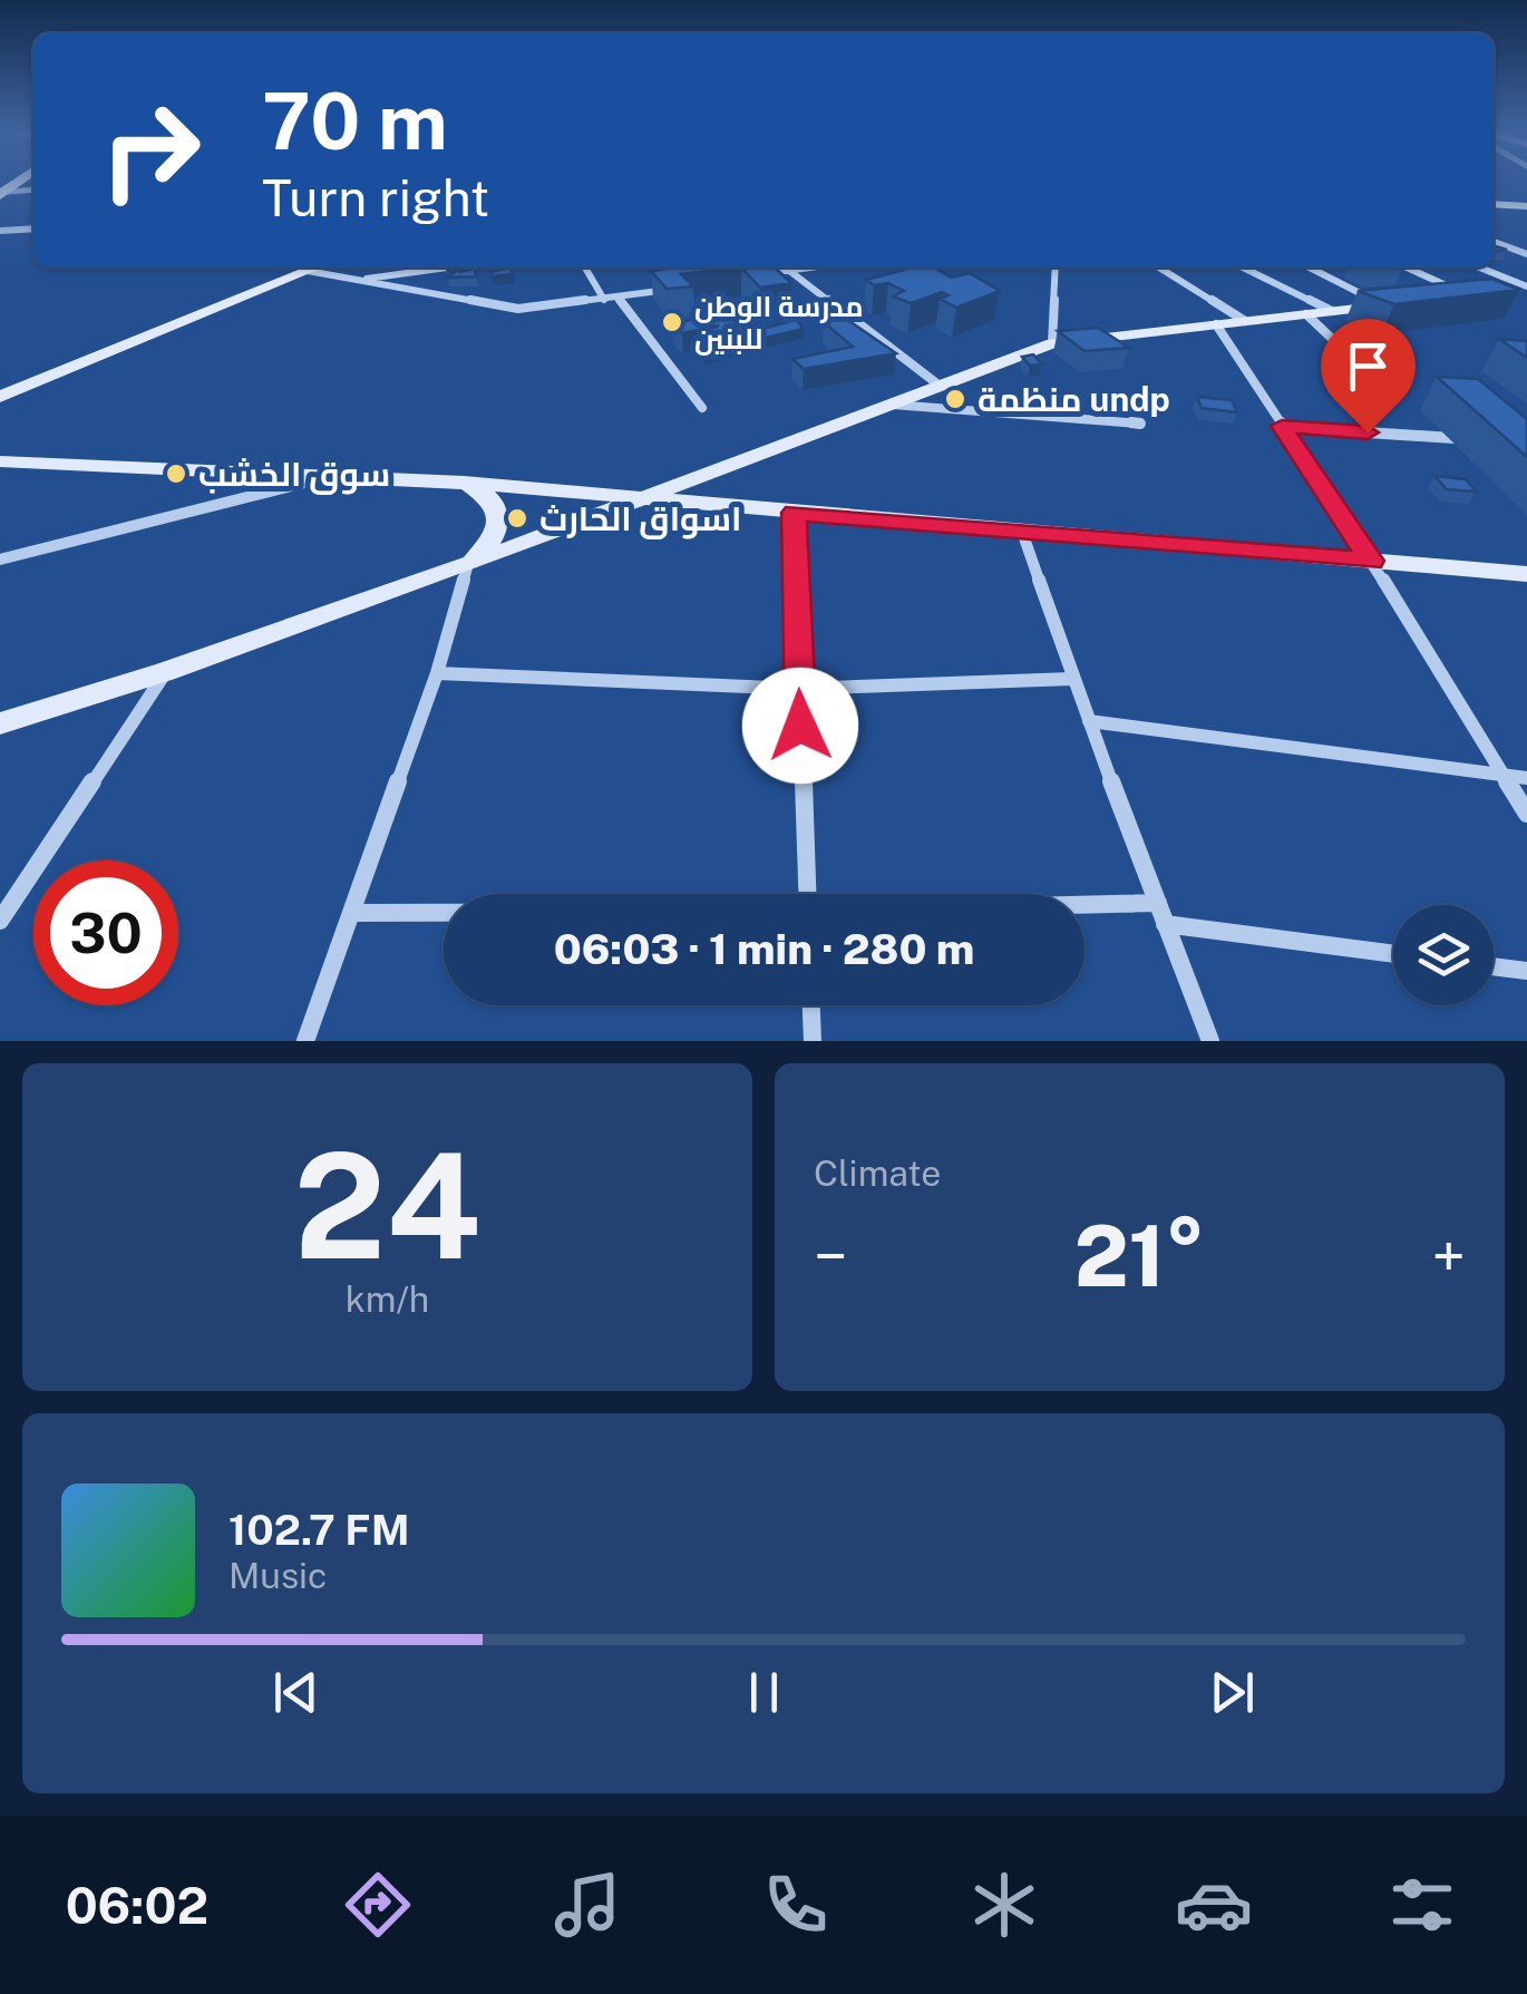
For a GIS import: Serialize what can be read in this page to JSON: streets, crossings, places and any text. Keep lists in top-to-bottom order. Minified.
{"places":["مدرسة الوطن للبنين","منظمة undp","سوق الخشب","اسواق الحارث"],"page":{"turn":["70 m","Turn right"],"limit":"30","trip":"06:03 · 1 min · 280 m","tile":[["24","km/h"],"Climate"],"heat":["−","21°","+"],"song":["102.7 FM","Music"],"tabs":"06:02"}}
